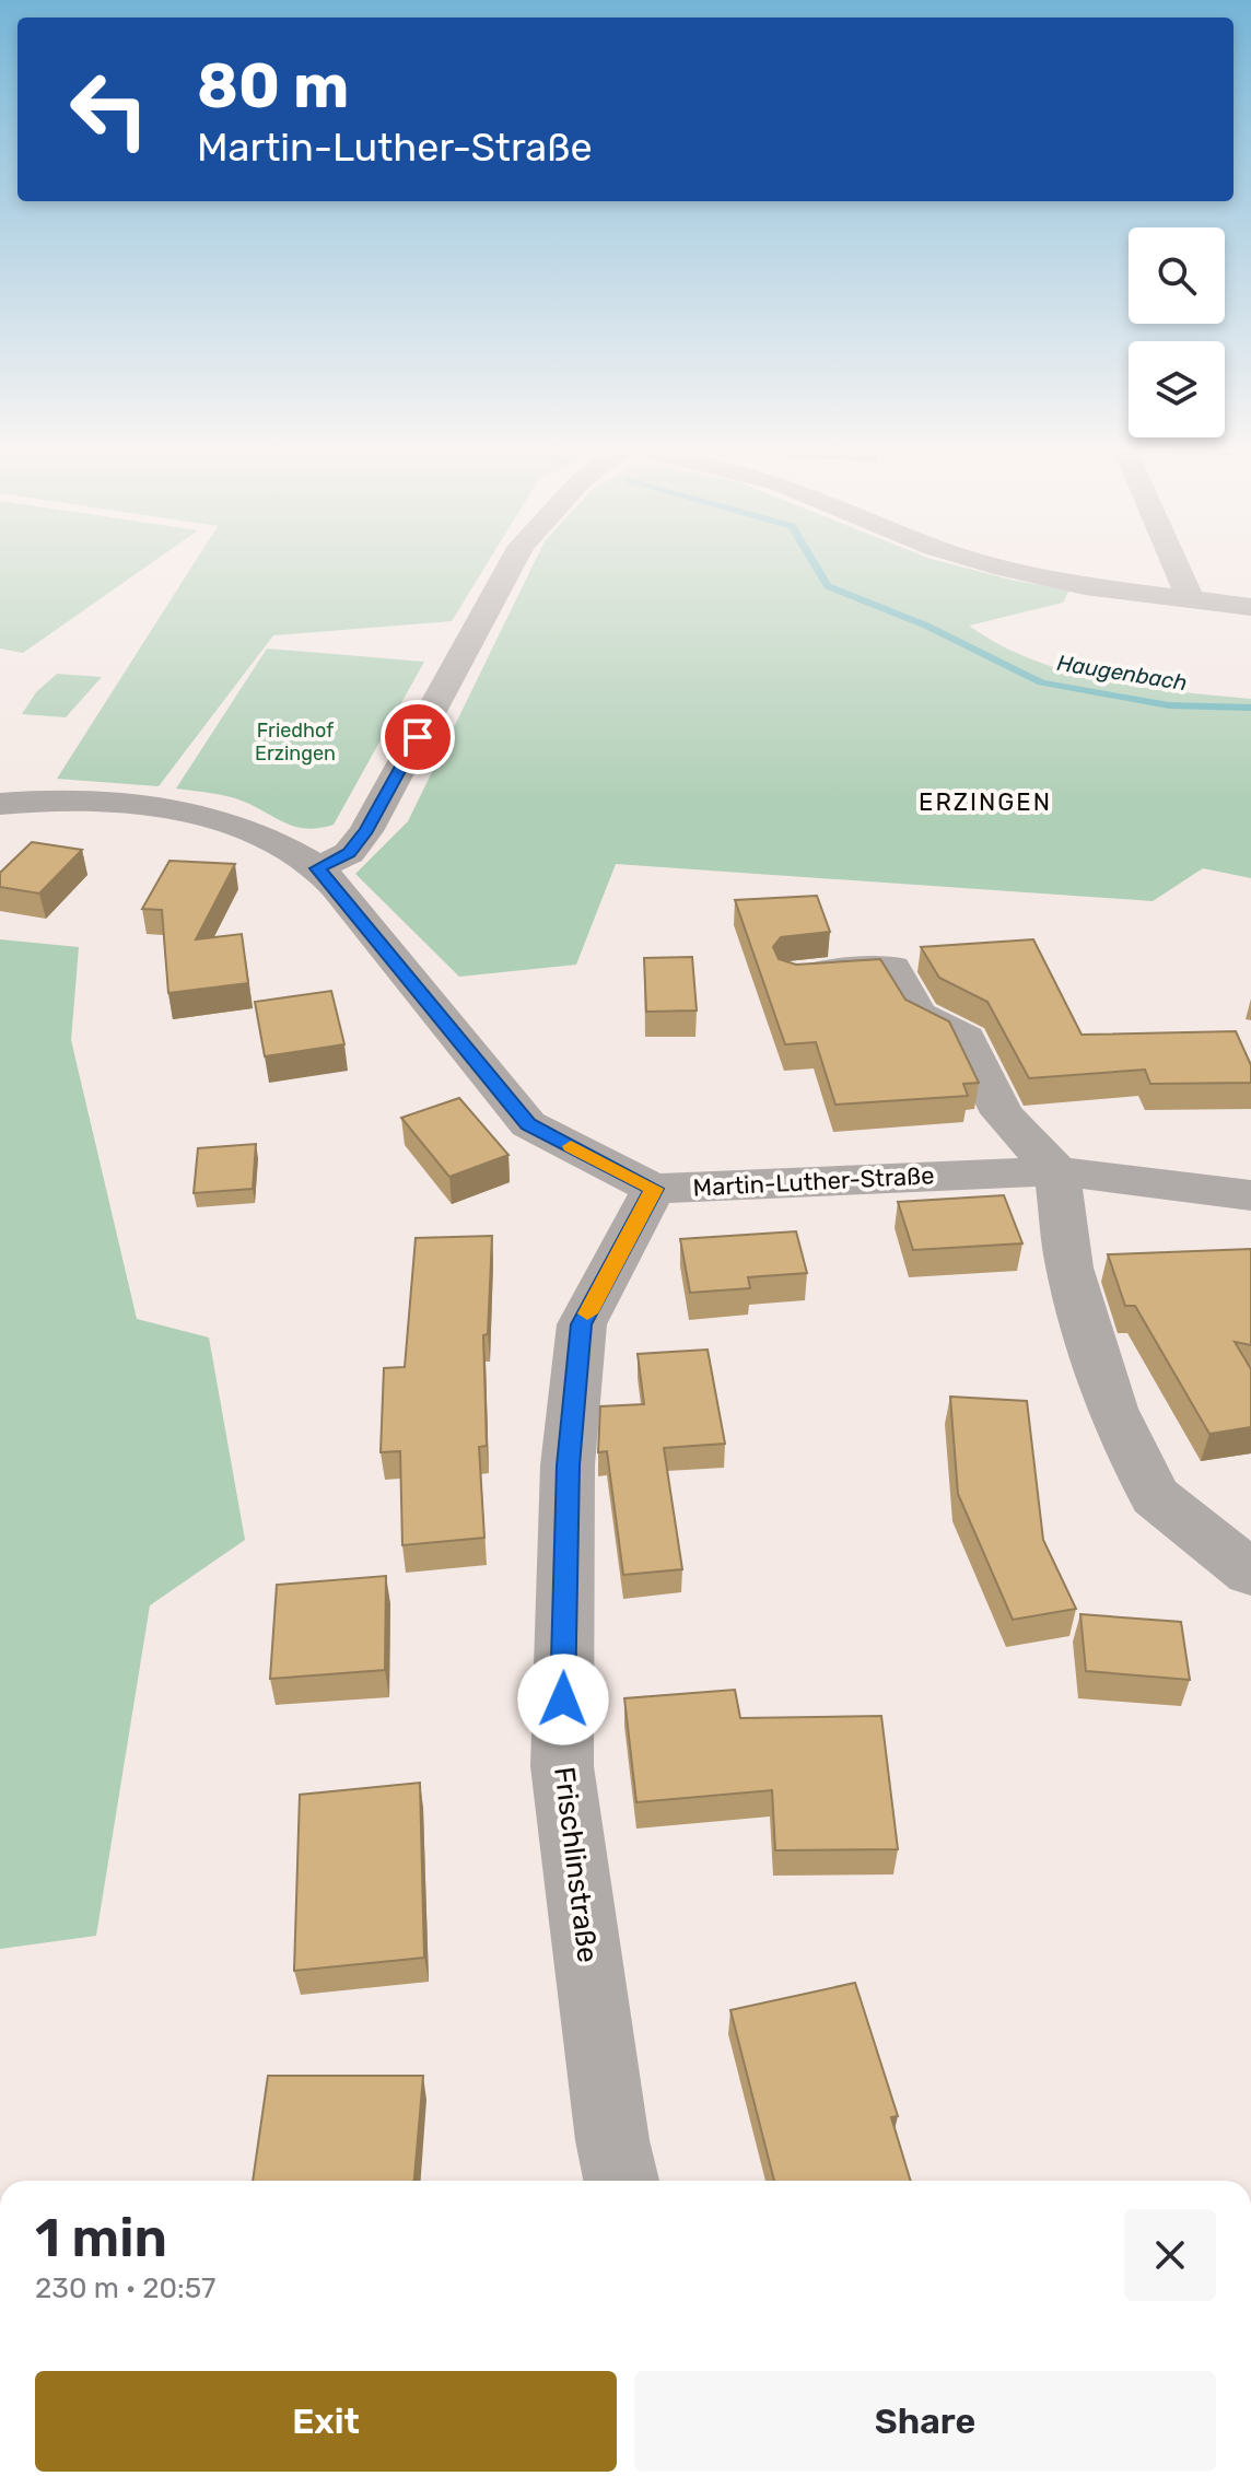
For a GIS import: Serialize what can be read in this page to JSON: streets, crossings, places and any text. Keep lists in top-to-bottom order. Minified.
{"streets":{"street":["Martin-Luther-Straße","Frischlinstraße"]},"crossings":[["Martin-Luther-Straße","Frischlinstraße"]],"districts":["ERZINGEN"],"water":["Haugenbach"],"parks":["Friedhof Erzingen"],"page":{"turn":["80 m","Martin-Luther-Straße"],"heading":["1 min","230 m · 20:57"],"buttons":["Exit","Share"]}}
